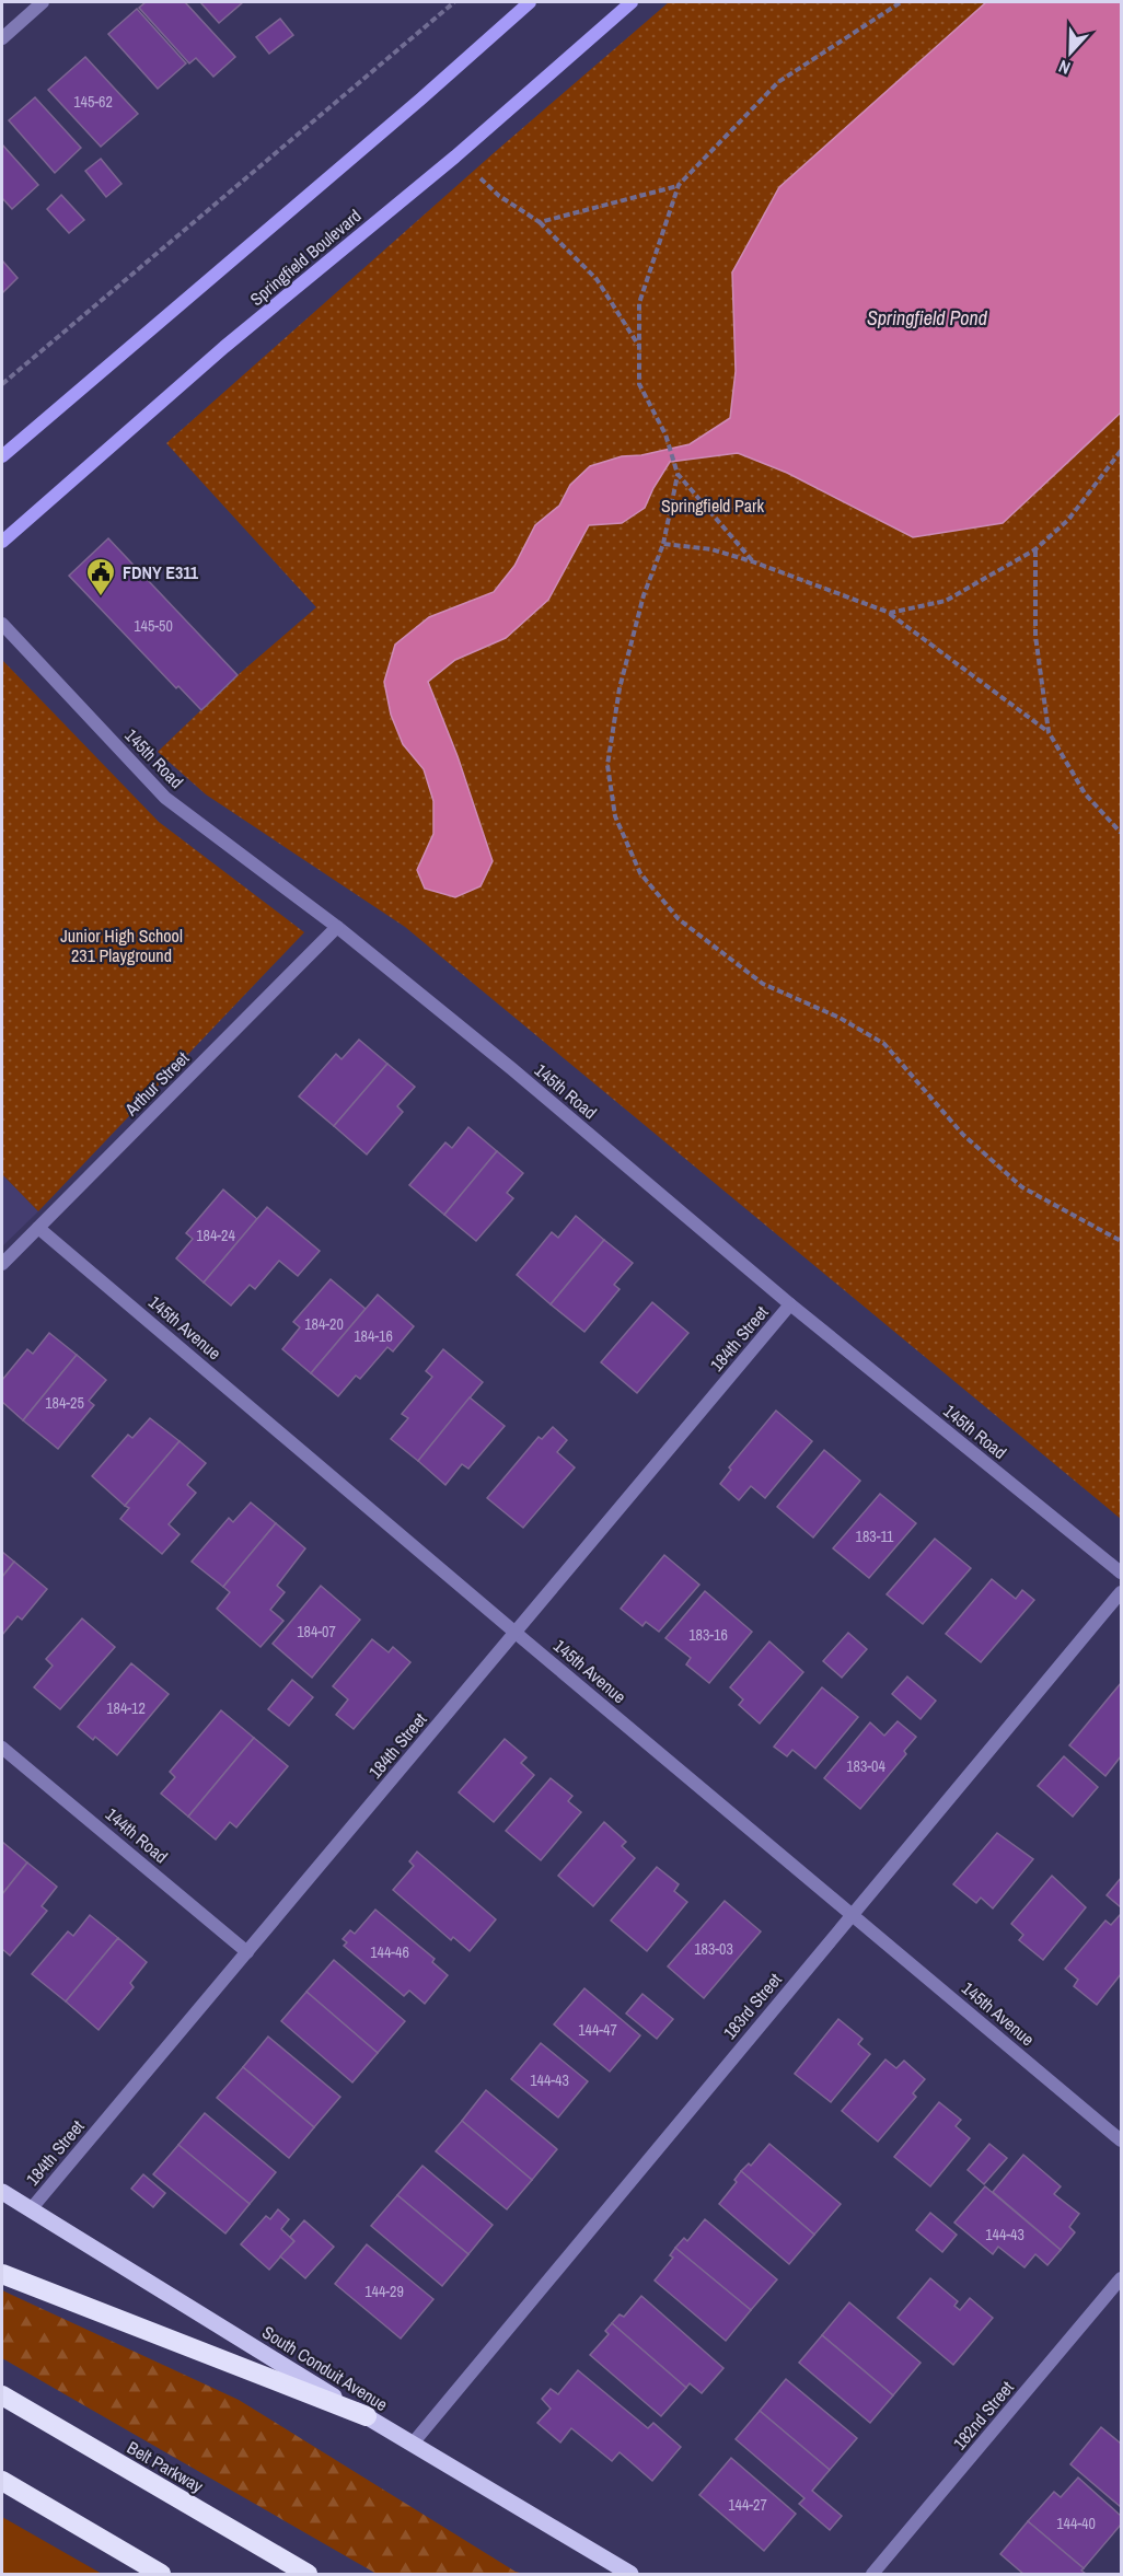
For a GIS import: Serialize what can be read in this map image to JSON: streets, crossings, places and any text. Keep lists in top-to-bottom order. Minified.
{"streets":{"highway":["Belt Parkway"],"main road":["South Conduit Avenue"],"street":["Springfield Boulevard","145th Road","Arthur Street","145th Avenue","184th Street","144th Road","183rd Street","182nd Street"]},"crossings":[["145th Road","Arthur Street"],["145th Road","184th Street"],["Arthur Street","145th Avenue"],["145th Avenue","184th Street"],["145th Avenue","183rd Street"],["184th Street","144th Road"],["184th Street","South Conduit Avenue"],["183rd Street","South Conduit Avenue"]],"water":["Springfield Pond"],"parks":["Springfield Park","Junior High School 231 Playground"],"places":{"public building":["FDNY E311"]},"house_numbers":["145-62","145-50","184-24","184-20","184-16","184-25","183-11","184-07","183-16","184-12","183-04","183-03","144-46","144-47","144-43","144-43","144-29","144-27","144-40"],"north":"bottom"}
